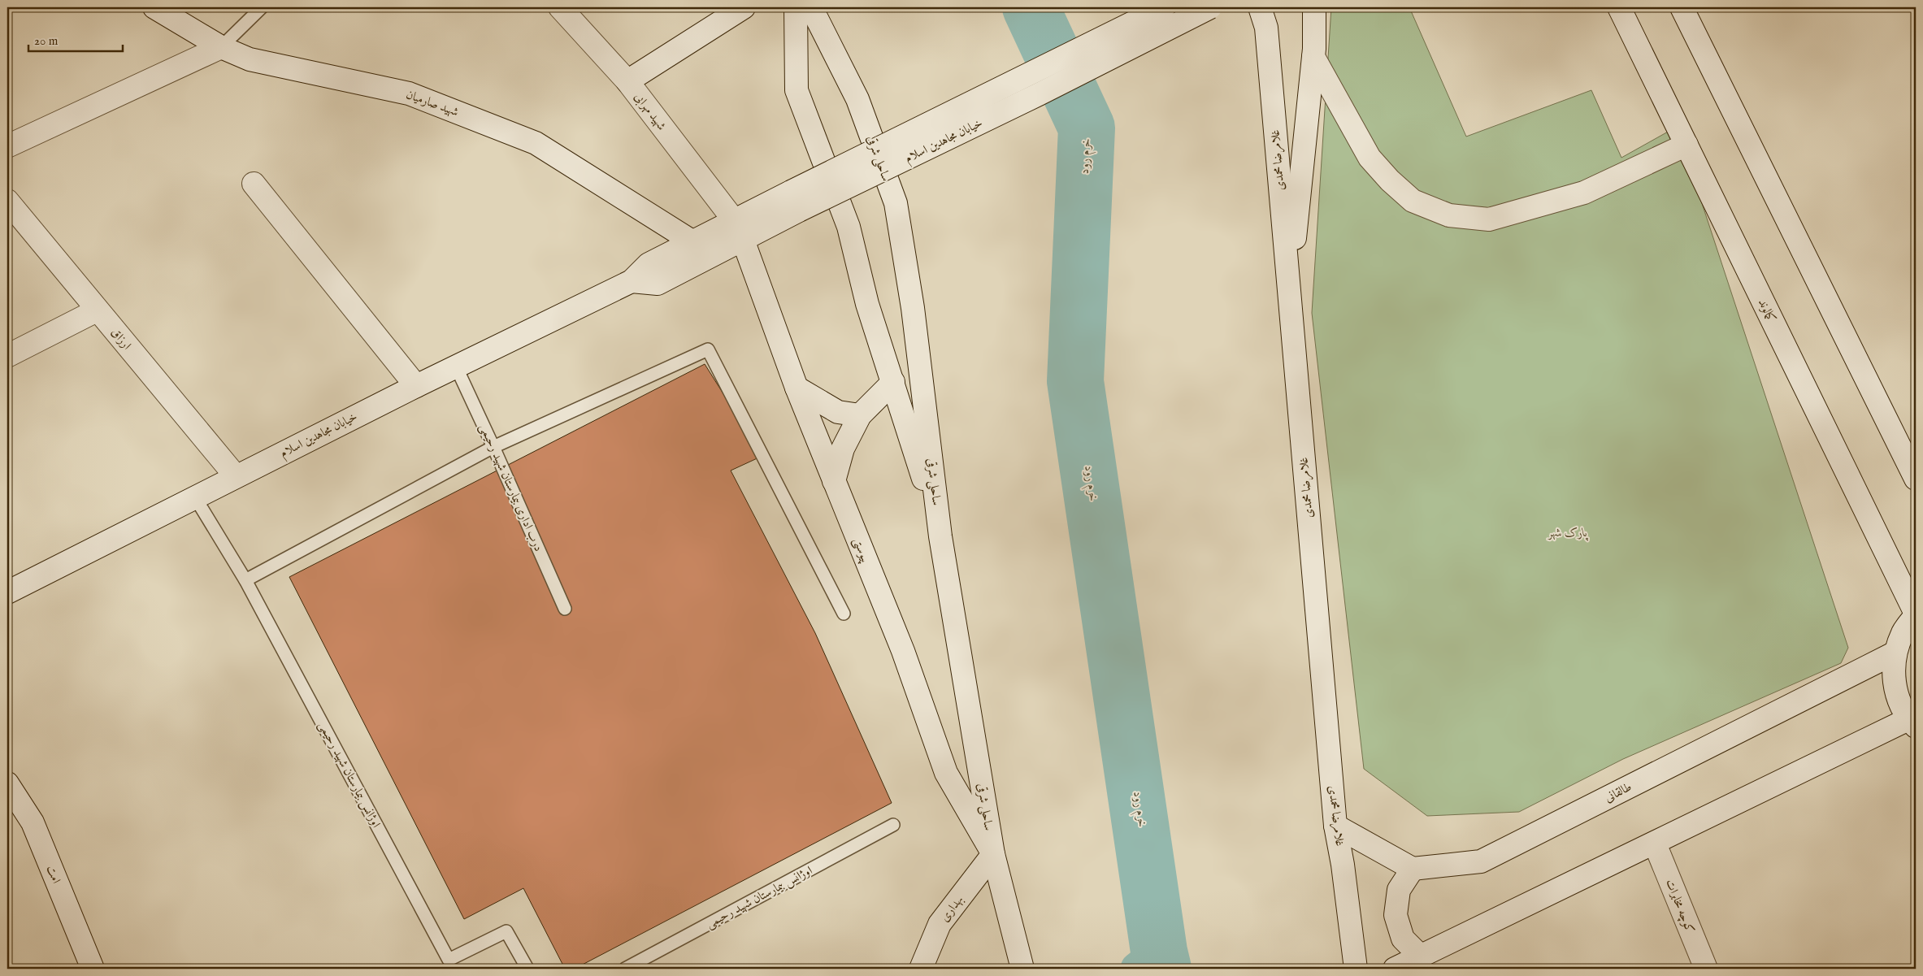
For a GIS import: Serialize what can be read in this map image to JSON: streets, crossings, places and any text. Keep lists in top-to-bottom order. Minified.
{"streets":{"street":["شهید صارمیان","شهید مهرابی","خیابان مجاهدین اسلام","ساحلی شرقی","غلامرضا محمدی","کمالوند","ارزاق","پیوستی","طالقانی","امت","کوچه مخابرات","بهداری"],"lane":["درب اداری بيمارستان شهيد رحیمی","اوژانس بیمارستان شهید رحیمی"]},"crossings":[["شهید صارمیان","خیابان مجاهدین اسلام"],["شهید مهرابی","خیابان مجاهدین اسلام"],["شهید مهرابی","پیوستی"],["خیابان مجاهدین اسلام","ارزاق"],["خیابان مجاهدین اسلام","درب اداری بيمارستان شهيد رحیمی"],["خیابان مجاهدین اسلام","پیوستی"],["خیابان مجاهدین اسلام","اوژانس بیمارستان شهید رحیمی"],["ساحلی شرقی","پیوستی"],["ساحلی شرقی","بهداری"],["پیوستی","بهداری"]],"water":["خرم رود"],"parks":["پارک شهر"],"scale_bar":"20 m"}
